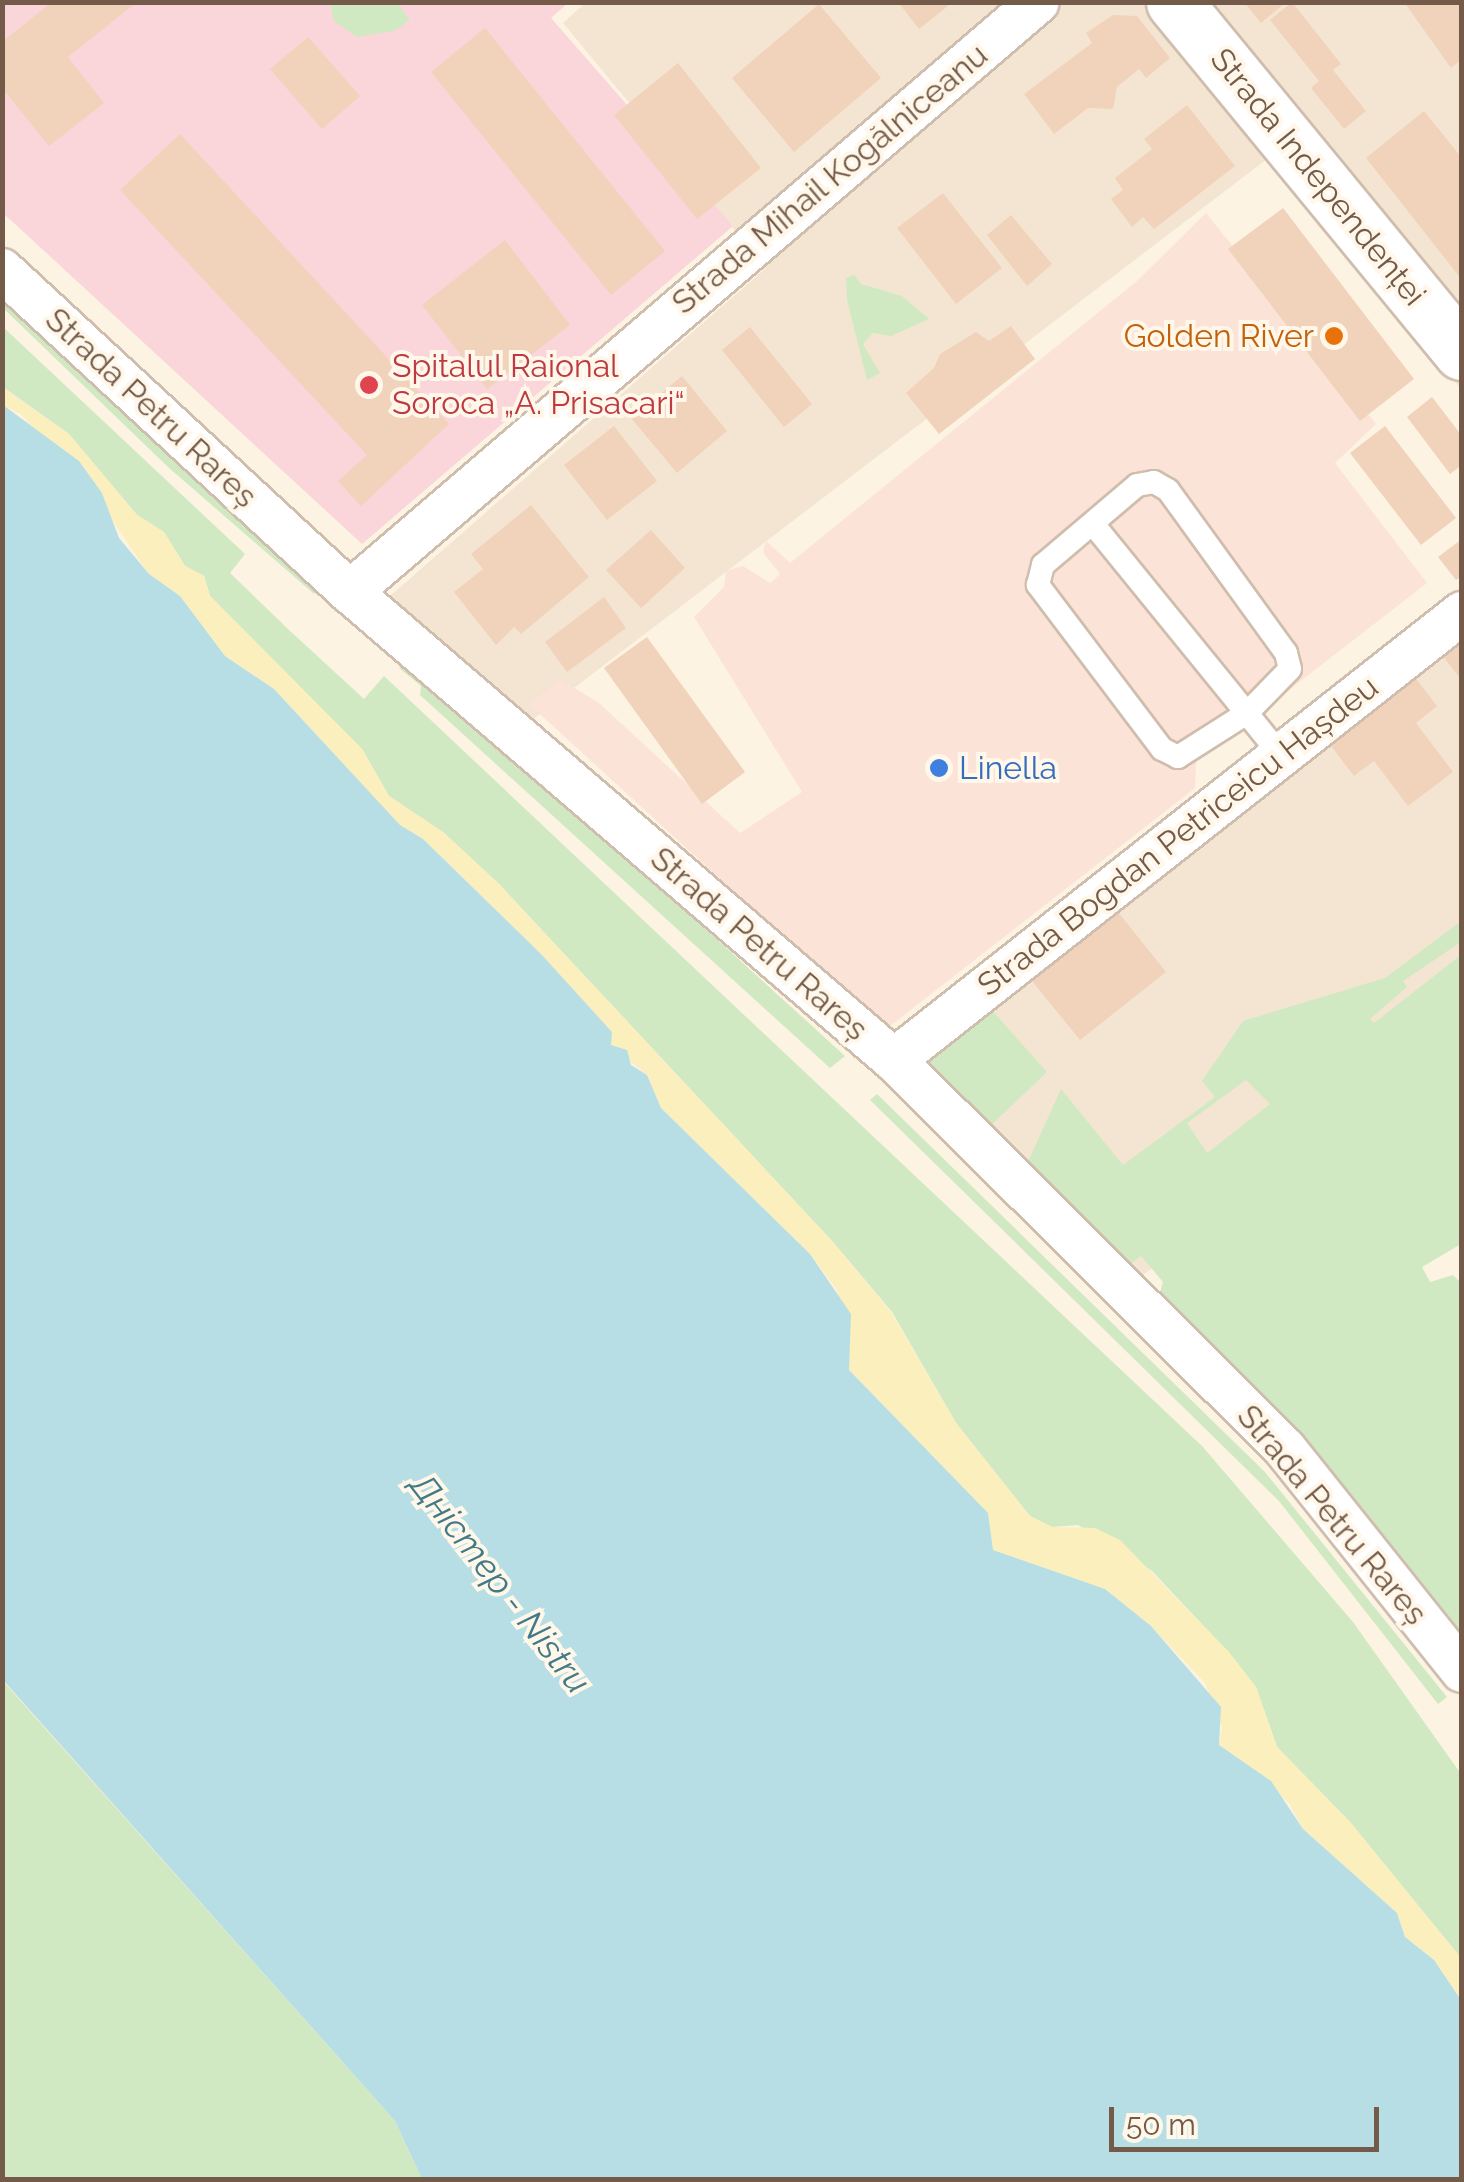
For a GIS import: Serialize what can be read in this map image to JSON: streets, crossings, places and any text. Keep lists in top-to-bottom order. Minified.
{"streets":{"main road":["Strada Independenței"],"street":["Strada Mihail Kogălniceanu","Strada Petru Rareș","Strada Bogdan Petriceicu Hașdeu"]},"crossings":[["Strada Mihail Kogălniceanu","Strada Petru Rareș"],["Strada Petru Rareș","Strada Bogdan Petriceicu Hașdeu"]],"water":["Дністер - Nistru"],"places":["Golden River","Spitalul Raional Soroca „A. Prisacari“","Linella"],"scale_bar":"50 m"}
